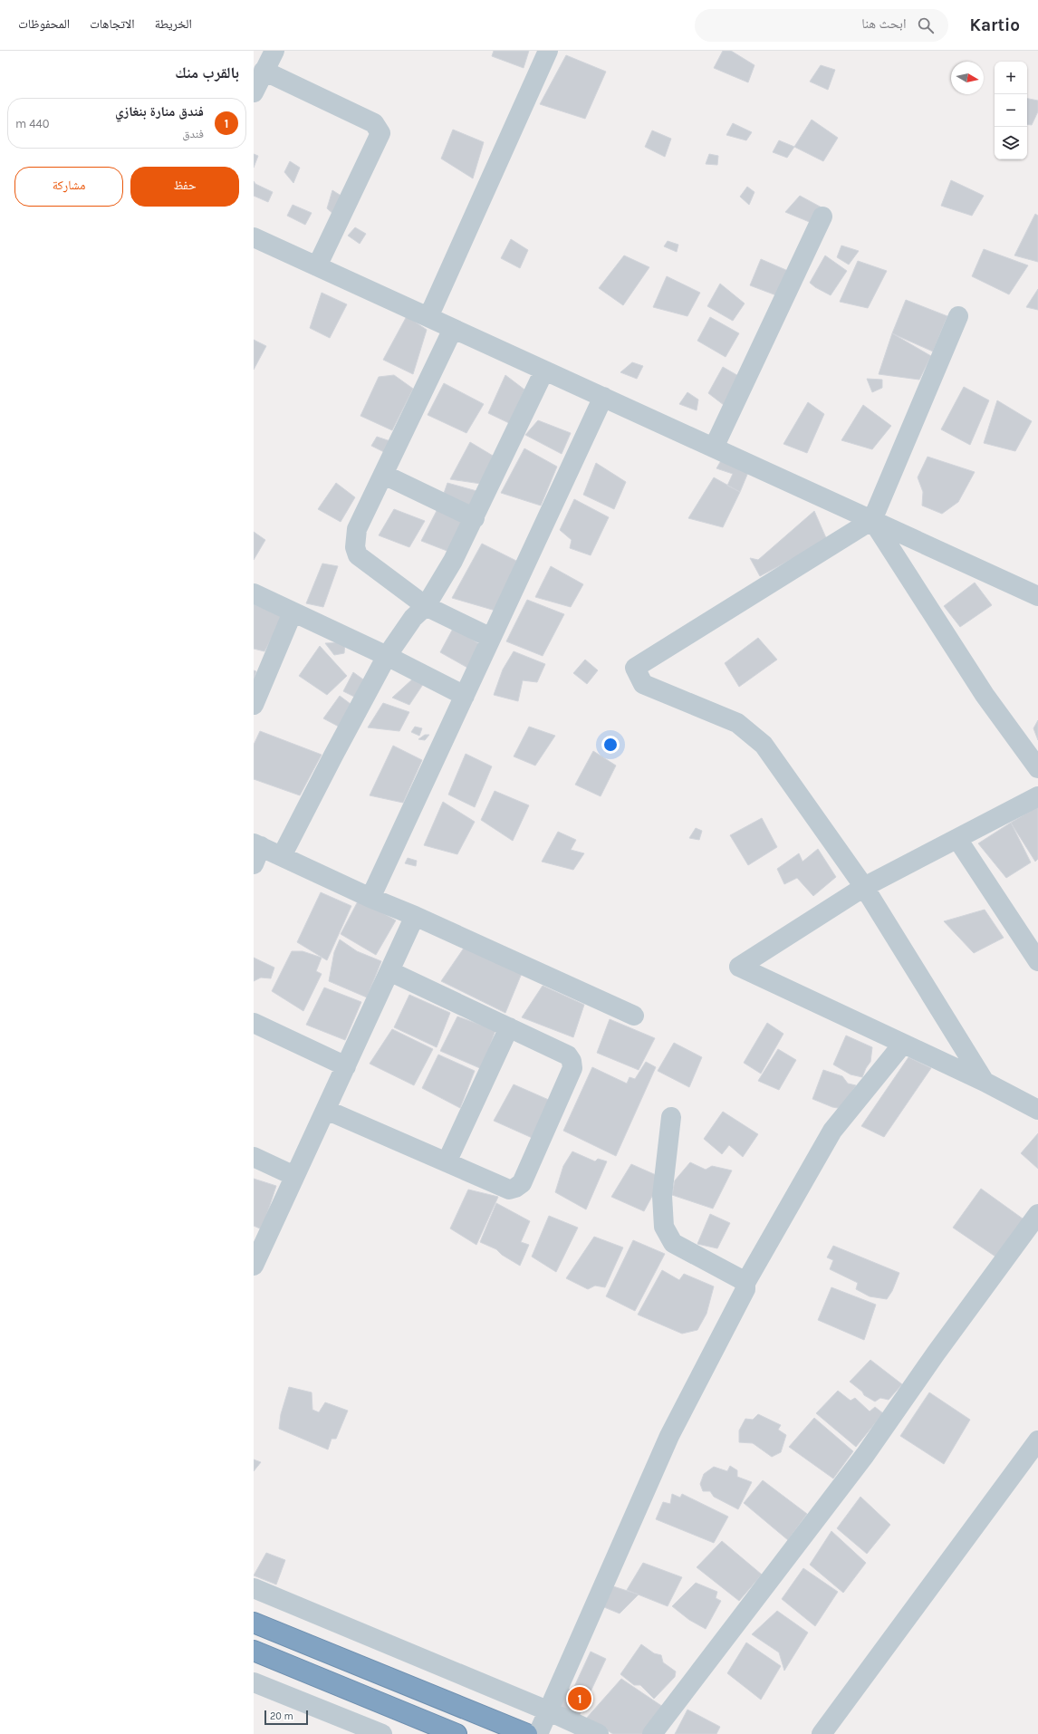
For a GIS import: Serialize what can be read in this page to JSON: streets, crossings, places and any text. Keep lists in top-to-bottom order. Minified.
{"scale_bar":"20 m","north":"right","page":{"header":"Kartio","search":"ابحث هنا","nav":["الخريطة","الاتجاهات","المحفوظات"],"heading":"بالقرب منك","map_buttons":["+","−"],"list":[{"mark":"1","name":"فندق منارة بنغازي","note":"فندق","value":"440 m"}],"buttons":["حفظ","مشاركة"],"pins":"1","scale":"20 m"}}
